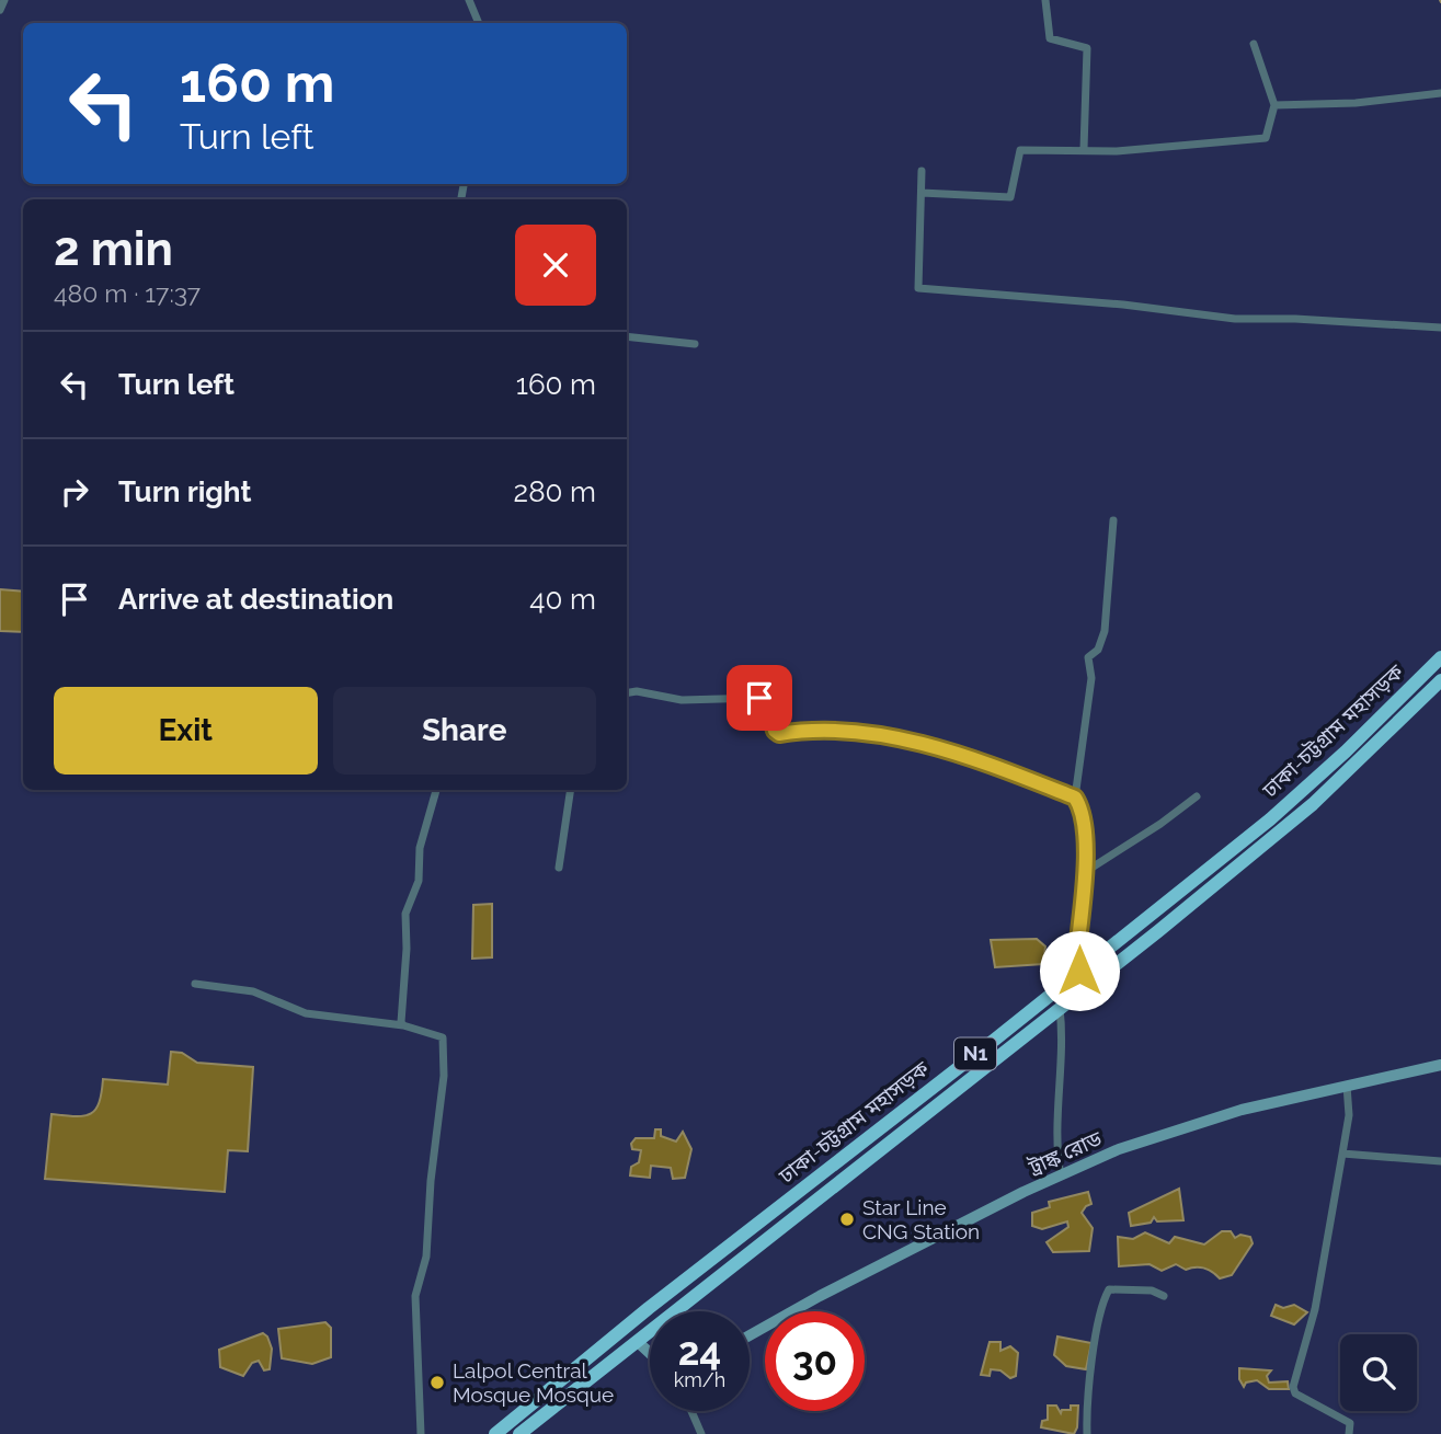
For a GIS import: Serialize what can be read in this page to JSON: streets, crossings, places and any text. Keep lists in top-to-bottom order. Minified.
{"streets":{"highway":["ঢাকা-চট্টগ্রাম মহাসড়ক","N1"],"main road":["ট্রাঙ্ক রোড"]},"places":["Star Line CNG Station","Lalpol Central Mosque Mosque"],"page":{"turn":["160 m","Turn left"],"heading":["2 min","480 m · 17:37"],"list":[{"name":"Turn left","value":"160 m"},{"name":"Turn right","value":"280 m"},{"name":"Arrive at destination","value":"40 m"}],"buttons":["Exit","Share"],"speed":"24 km/h","limit":"30"}}
